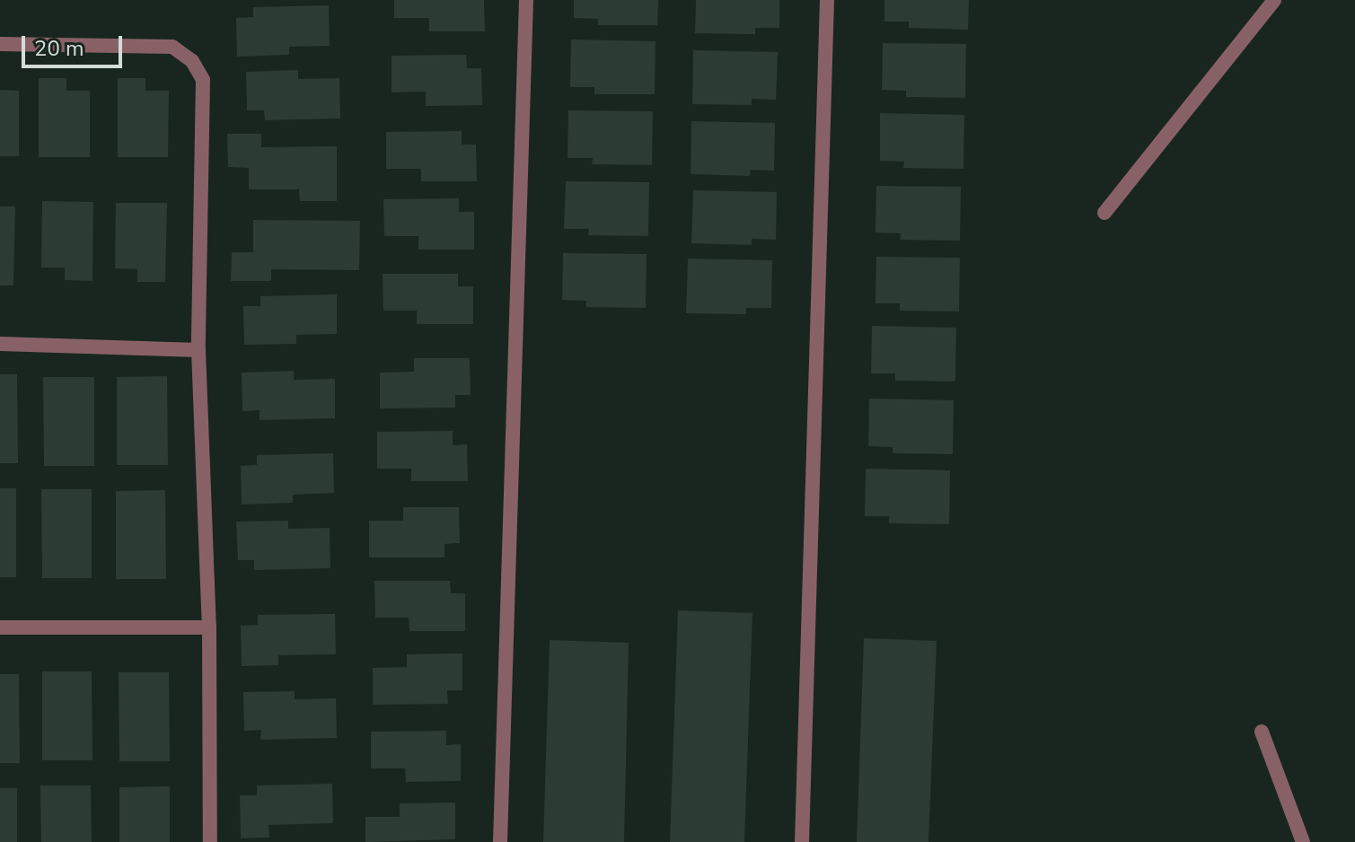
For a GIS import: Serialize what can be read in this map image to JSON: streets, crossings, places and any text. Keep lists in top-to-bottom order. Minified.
{"scale_bar":"20 m"}
